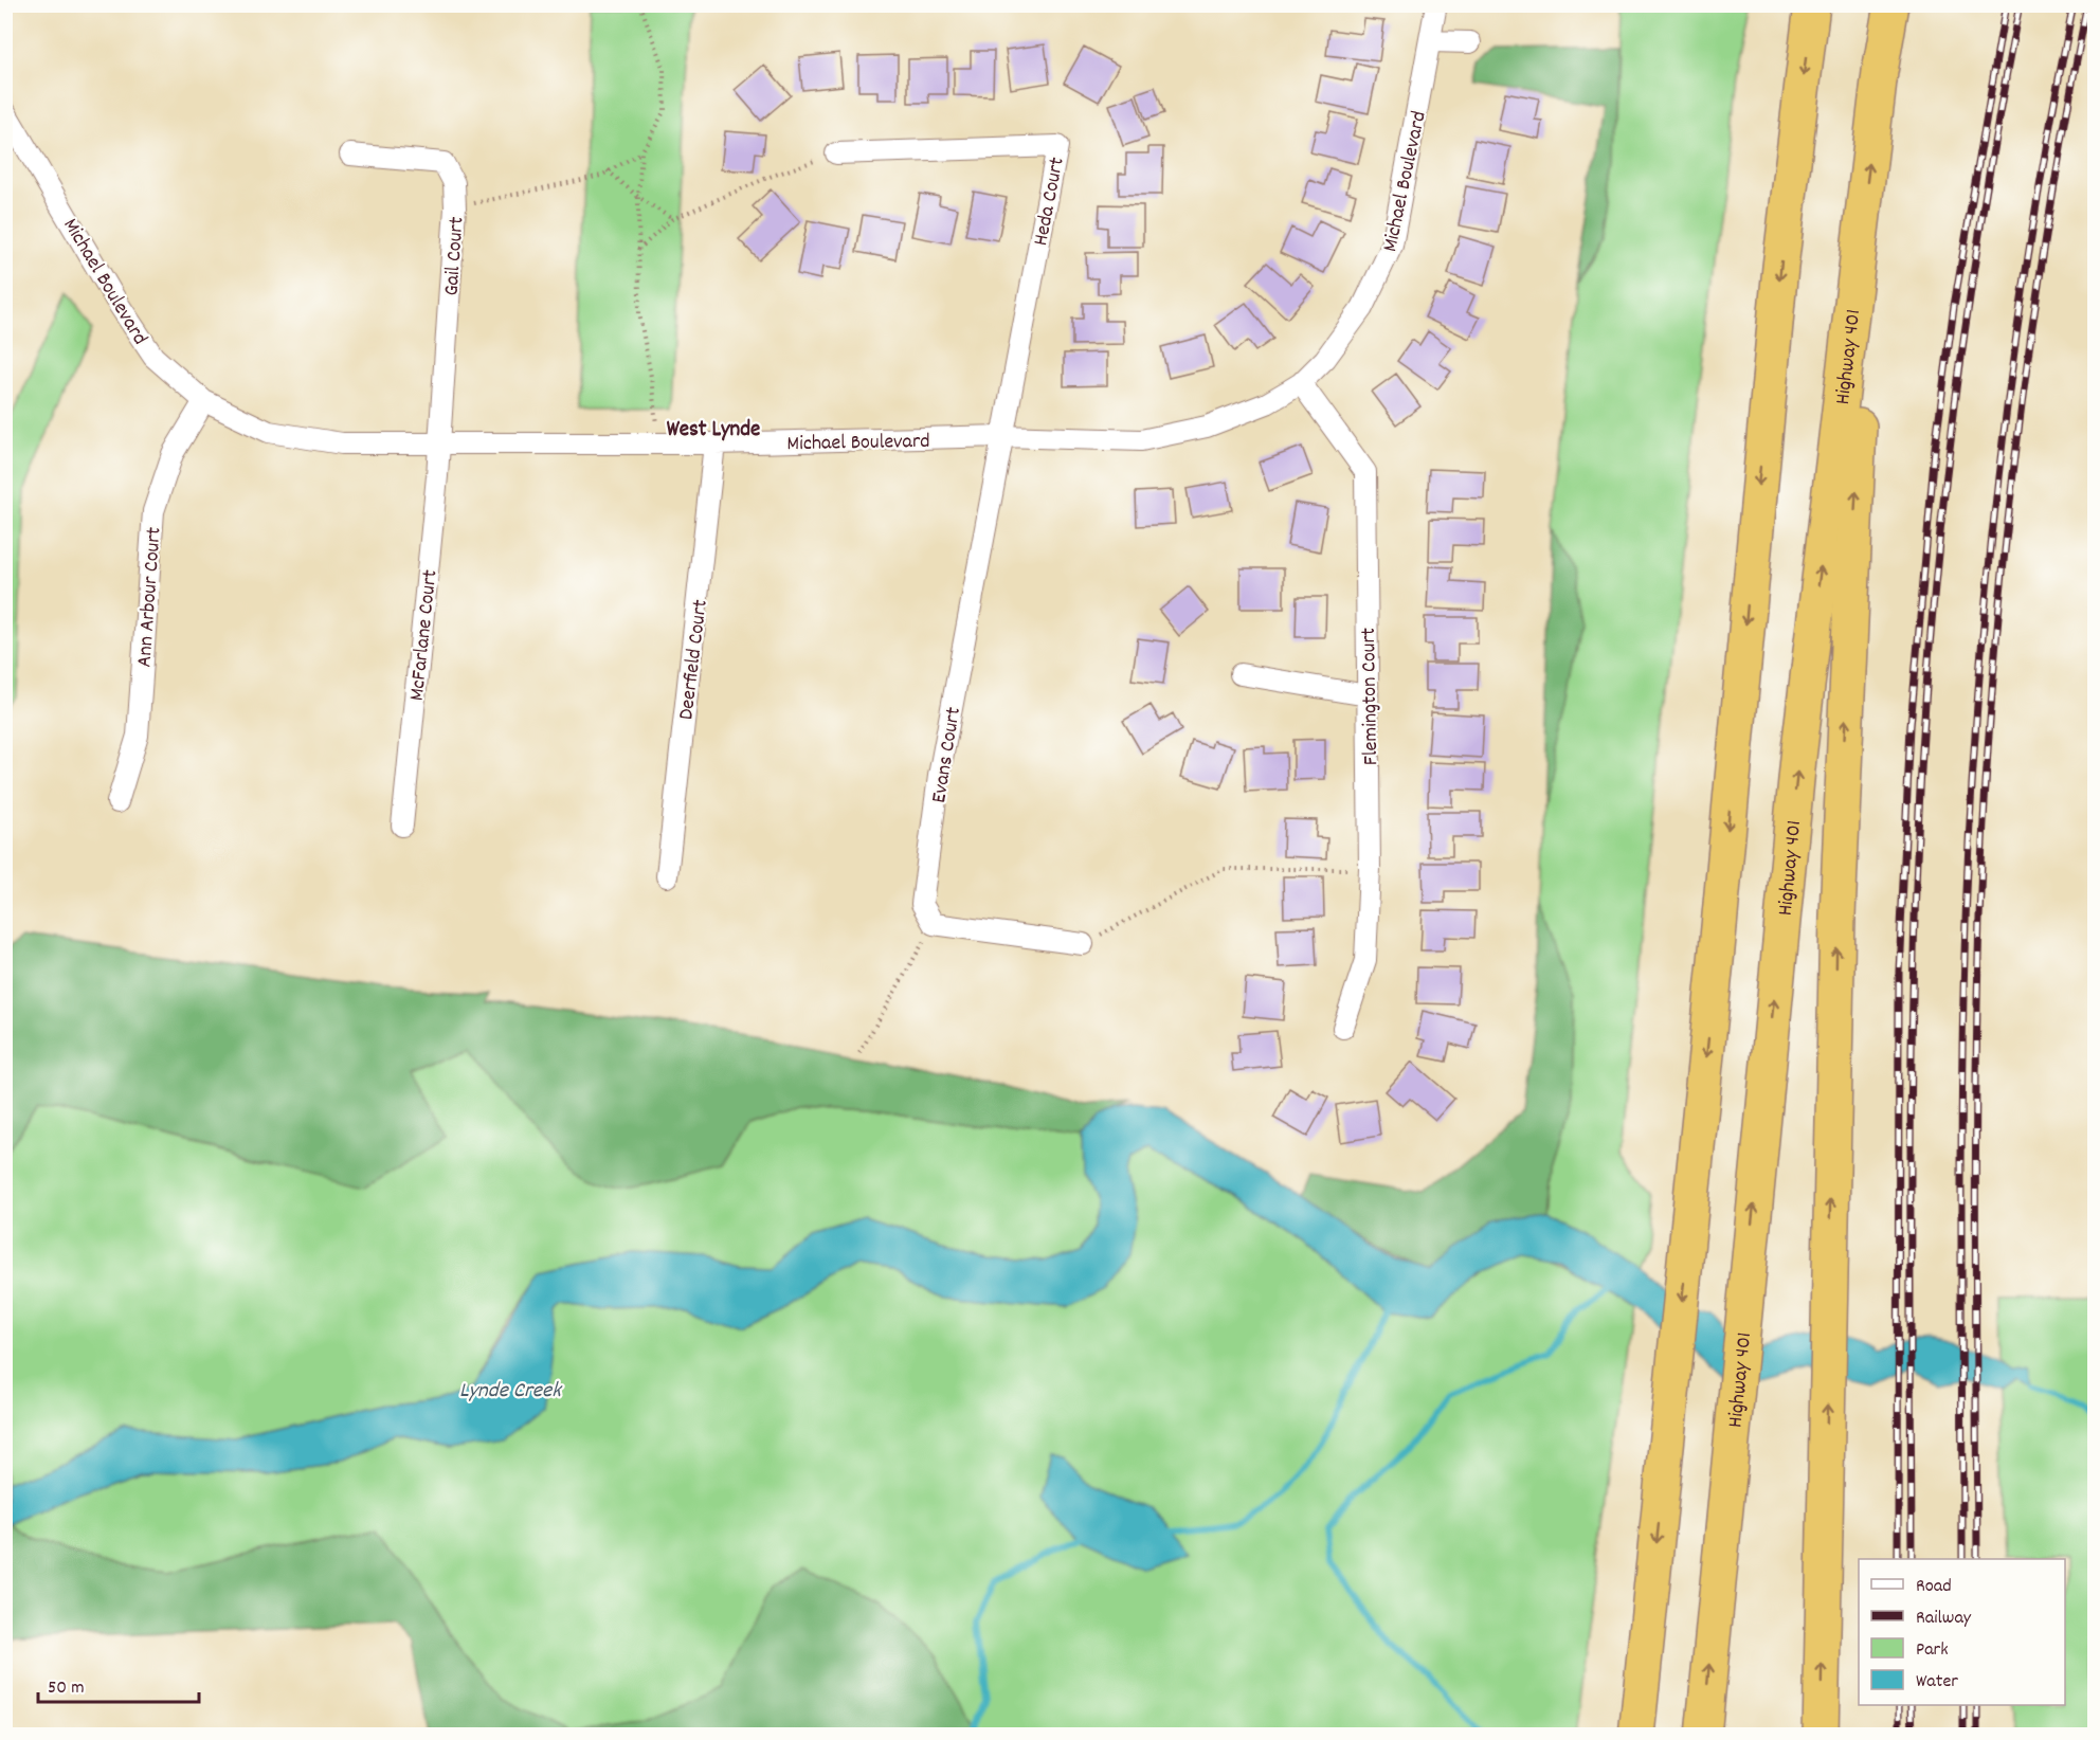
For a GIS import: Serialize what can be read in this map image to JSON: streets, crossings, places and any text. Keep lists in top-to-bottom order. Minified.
{"streets":{"highway":["Highway 401"],"street":["Michael Boulevard","Heda Court","Gail Court","Ann Arbour Court","McFarlane Court","Deerfield Court","Flemington Court","Evans Court"]},"crossings":[["Michael Boulevard","Heda Court"],["Michael Boulevard","Gail Court"],["Michael Boulevard","Ann Arbour Court"],["Michael Boulevard","McFarlane Court"],["Michael Boulevard","Deerfield Court"],["Michael Boulevard","Flemington Court"],["Michael Boulevard","Evans Court"],["Heda Court","Evans Court"],["Gail Court","McFarlane Court"]],"districts":["West Lynde"],"water":["Lynde Creek"],"legend":["Road","Railway","Park","Water"],"scale_bar":"50 m"}
